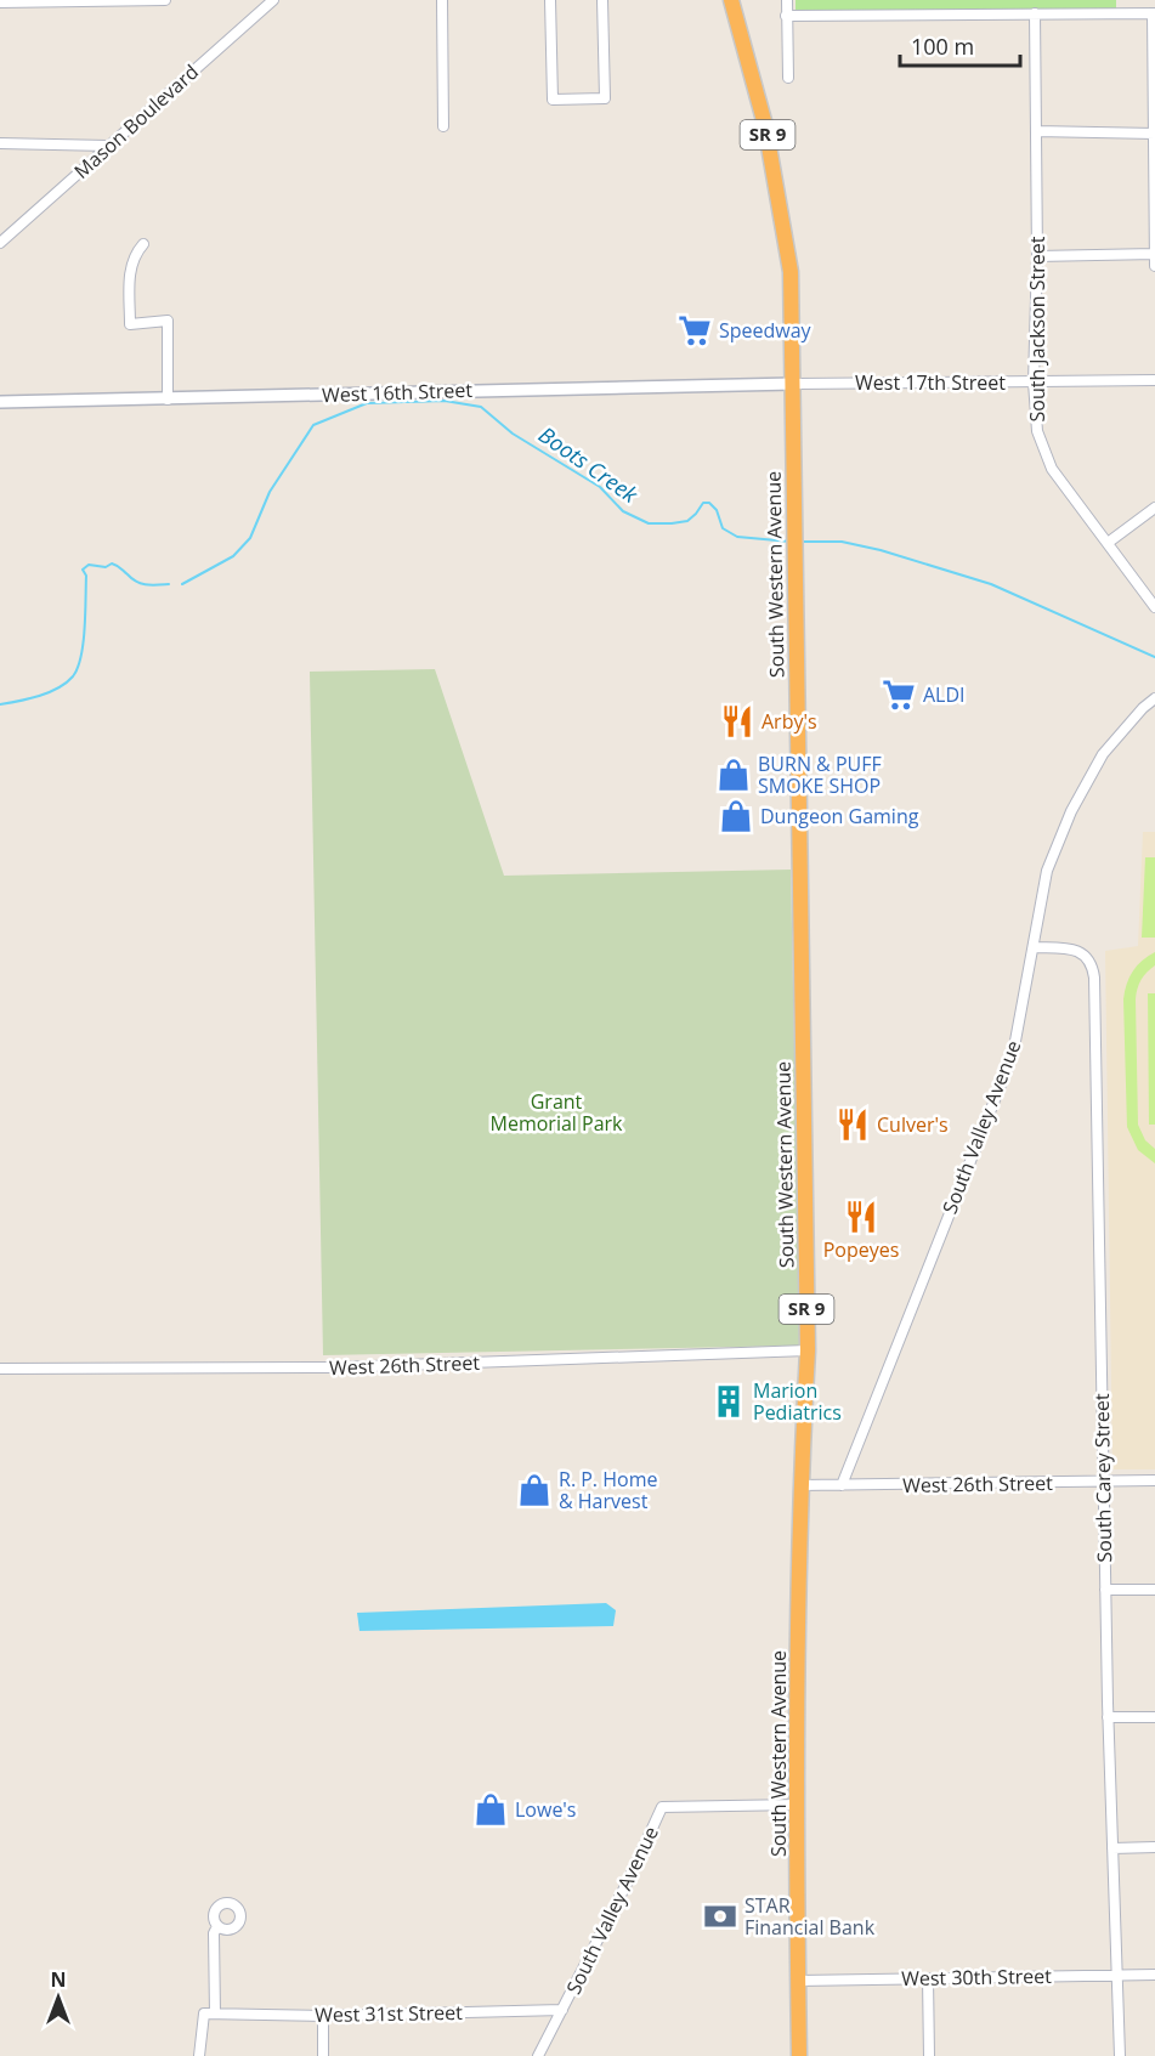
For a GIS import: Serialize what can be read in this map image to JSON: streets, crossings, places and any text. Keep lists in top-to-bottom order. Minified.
{"streets":{"highway":["SR 9","South Western Avenue"],"street":["Mason Boulevard","South Jackson Street","West 17th Street","West 16th Street","South Valley Avenue","West 26th Street","South Carey Street","West 30th Street","West 31st Street"]},"crossings":[["South Jackson Street","West 17th Street"],["West 17th Street","West 16th Street"],["West 17th Street","South Western Avenue"],["West 16th Street","South Western Avenue"],["South Western Avenue","South Valley Avenue"],["South Western Avenue","West 26th Street"],["South Western Avenue","West 30th Street"],["South Valley Avenue","West 26th Street"],["South Valley Avenue","South Carey Street"],["South Valley Avenue","West 31st Street"],["West 26th Street","South Carey Street"],["South Carey Street","West 30th Street"]],"water":["Boots Creek"],"parks":["Grant Memorial Park"],"places":{"supermarket":["Speedway","ALDI"],"restaurant":["Arby's","Culver's","Popeyes"],"shop":["BURN & PUFF SMOKE SHOP","Dungeon Gaming","R. P. Home & Harvest","Lowe's"],"building":["Marion Pediatrics"],"bank":["STAR Financial Bank"]},"scale_bar":"100 m","north":"top"}
